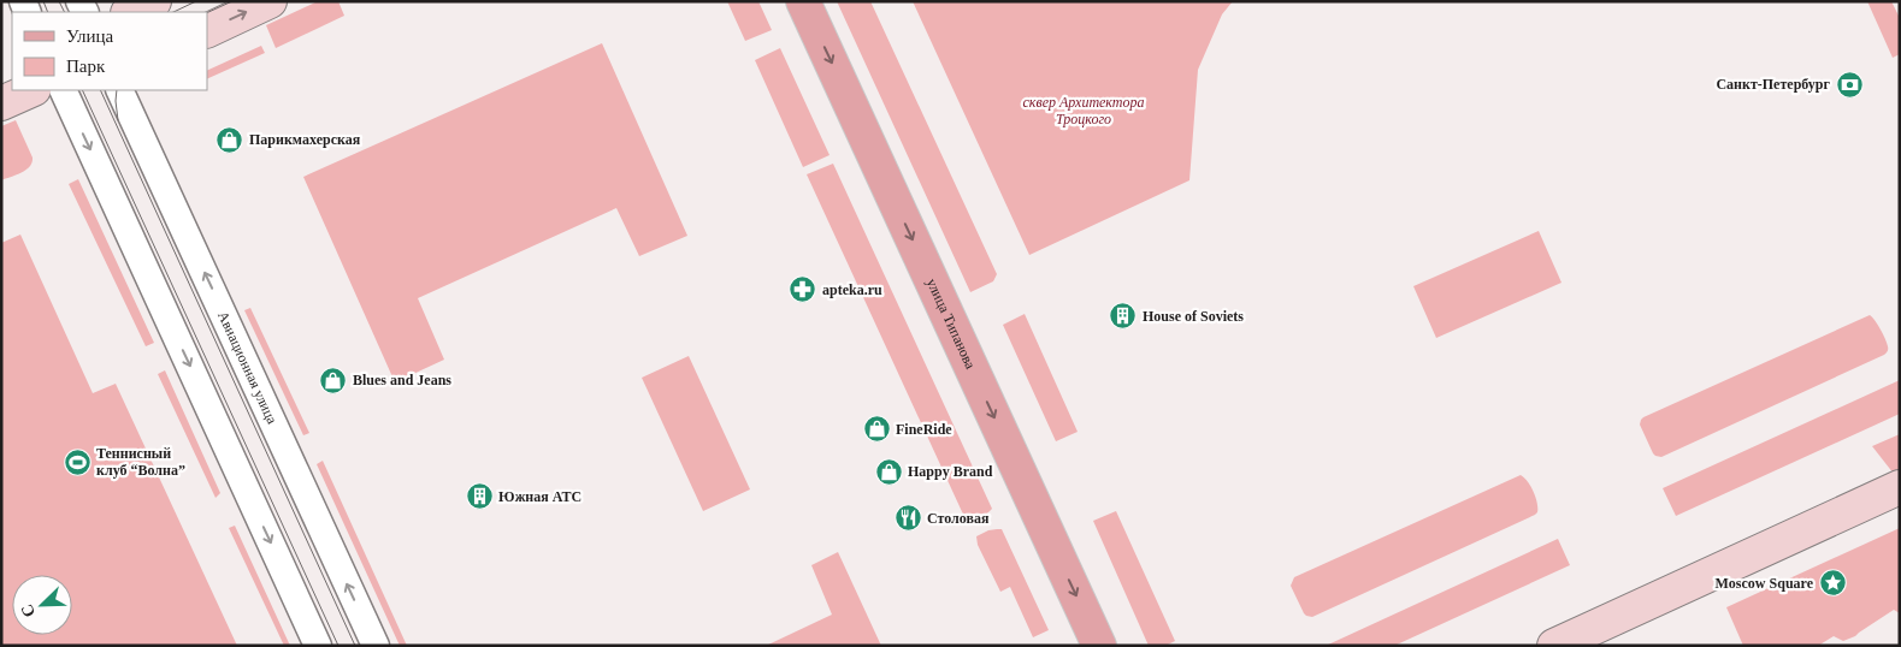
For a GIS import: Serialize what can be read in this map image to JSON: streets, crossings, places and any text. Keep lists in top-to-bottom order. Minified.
{"streets":{"main road":["улица Типанова"],"street":["Авиационная улица"]},"one_way":["улица Типанова"],"parks":["сквер Архитектора Троцкого"],"places":{"bank":["Санкт-Петербург"],"shop":["Парикмахерская","Blues and Jeans","FineRide","Happy Brand"],"pharmacy":["apteka.ru"],"building":["House of Soviets","Южная АТС"],"sports":["Теннисный клуб “Волна”"],"restaurant":["Столовая"],"place":["Moscow Square"]},"legend":["Улица","Парк"],"north":"bottom left"}
